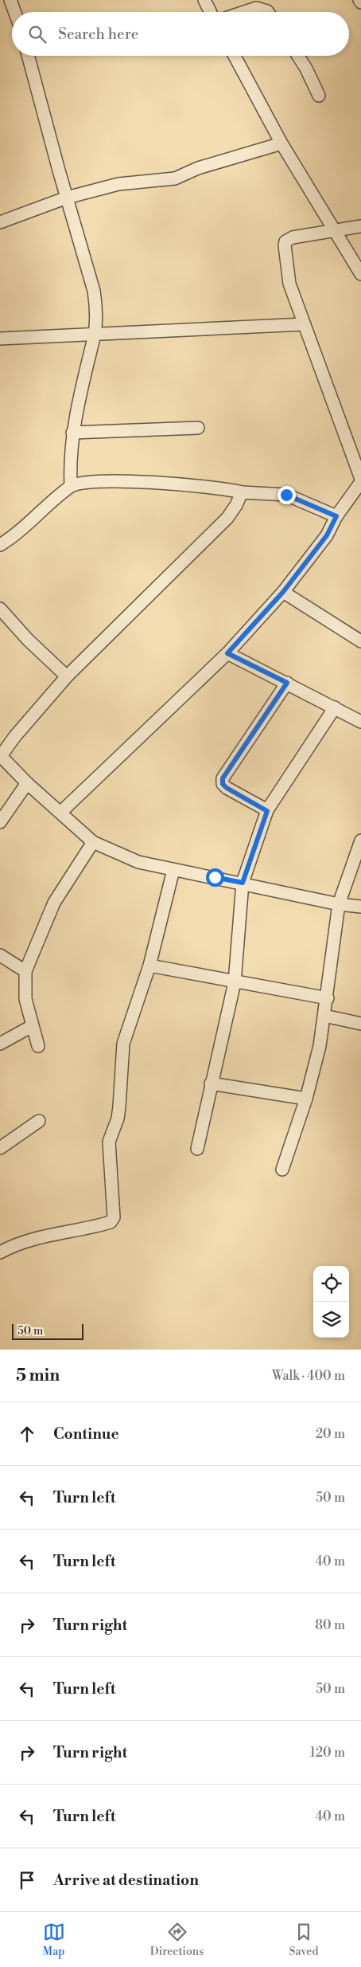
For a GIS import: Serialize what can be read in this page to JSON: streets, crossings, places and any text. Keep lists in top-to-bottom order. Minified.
{"scale_bar":"50 m","page":{"search":"Search here","scale":"50 m","heading":["5 min","Walk · 400 m"],"list":[["Continue","20 m"],["Turn left","50 m"],["Turn left","40 m"],["Turn right","80 m"],["Turn left","50 m"],["Turn right","120 m"],["Turn left","40 m"],"Arrive at destination"],"nav":["Map","Directions","Saved"]}}
